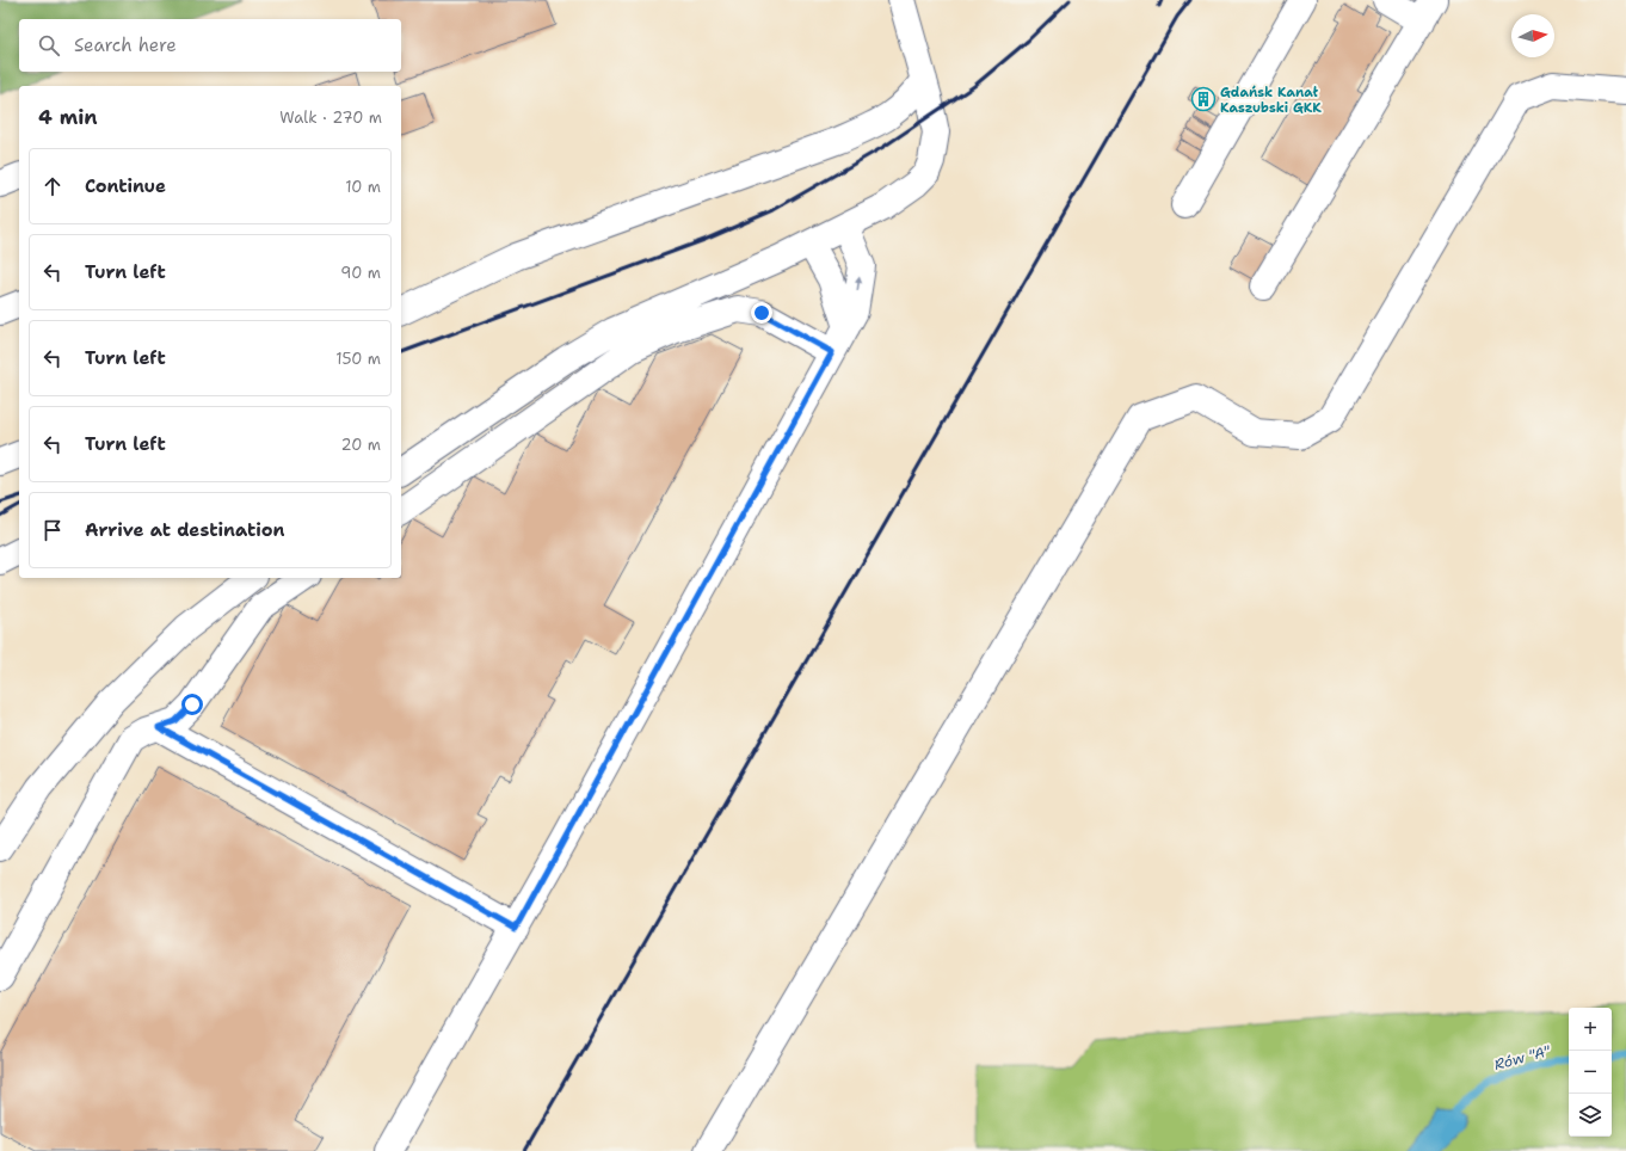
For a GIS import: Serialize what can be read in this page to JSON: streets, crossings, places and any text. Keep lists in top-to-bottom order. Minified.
{"water":["Rów \"A\""],"places":{"building":["Gdańsk Kanał Kaszubski GKK"]},"north":"right","page":{"search":"Search here","heading":["4 min","Walk · 270 m"],"list":[["Continue","10 m"],["Turn left","90 m"],["Turn left","150 m"],["Turn left","20 m"],"Arrive at destination"],"map_buttons":["+","−"]}}
